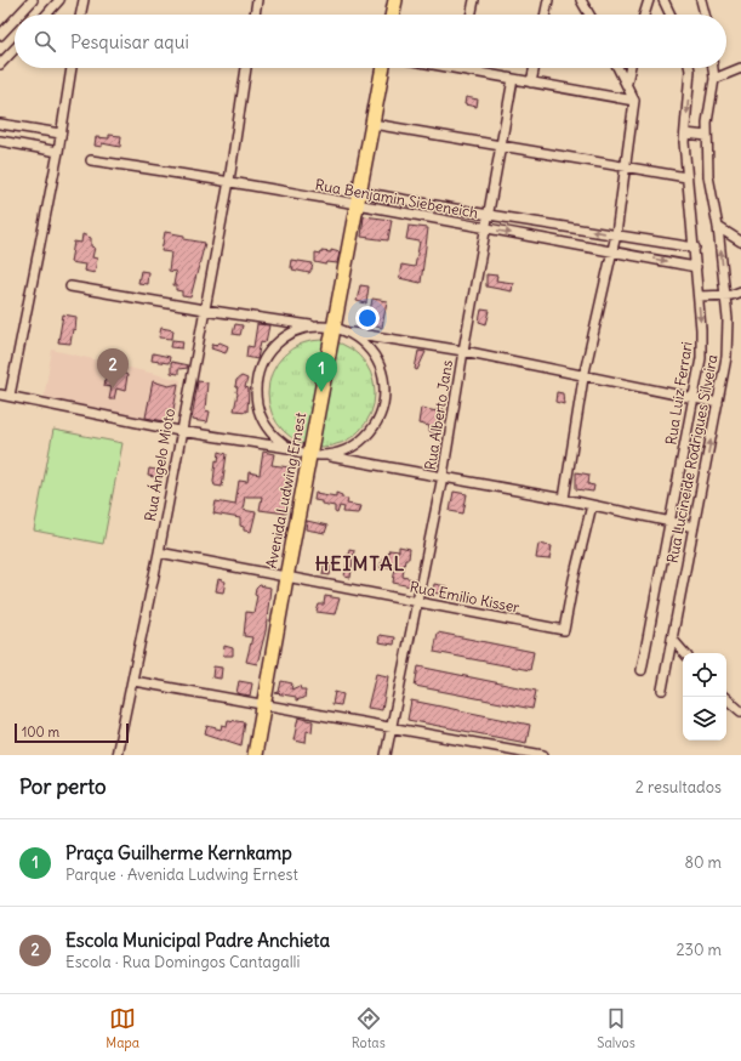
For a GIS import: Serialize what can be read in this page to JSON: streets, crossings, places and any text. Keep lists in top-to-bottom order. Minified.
{"streets":{"highway":["Avenida Ludwing Ernest"],"street":["Rua Benjamin Siebeneich","Rua Luiz Ferrari","Rua Alberto Jans","Rua Lucineide Rodrigues Silveira","Rua Ángelo Mioto","Rua Emilio Kisser"]},"crossings":[["Rua Benjamin Siebeneich","Rua Luiz Ferrari"],["Rua Benjamin Siebeneich","Rua Alberto Jans"],["Rua Benjamin Siebeneich","Rua Ángelo Mioto"],["Rua Benjamin Siebeneich","Avenida Ludwing Ernest"],["Rua Alberto Jans","Rua Emilio Kisser"],["Rua Ángelo Mioto","Rua Emilio Kisser"],["Avenida Ludwing Ernest","Rua Emilio Kisser"]],"districts":["HEIMTAL"],"scale_bar":"100 m","page":{"search":"Pesquisar aqui","pins":["2","1"],"scale":"100 m","heading":["Por perto","2 resultados"],"list":[{"mark":"1","name":"Praça Guilherme Kernkamp","note":"Parque · Avenida Ludwing Ernest","value":"80 m"},{"mark":"2","name":"Escola Municipal Padre Anchieta","note":"Escola · Rua Domingos Cantagalli","value":"230 m"}],"nav":["Mapa","Rotas","Salvos"]}}
